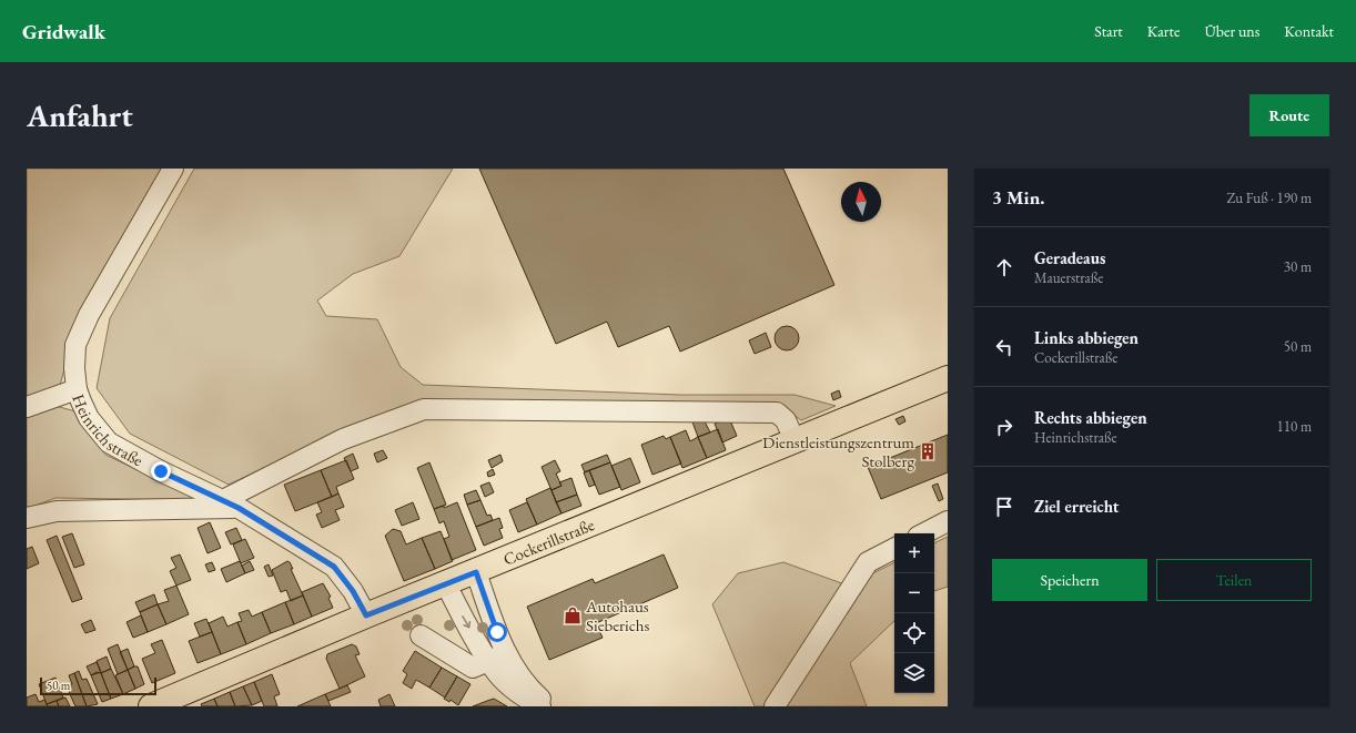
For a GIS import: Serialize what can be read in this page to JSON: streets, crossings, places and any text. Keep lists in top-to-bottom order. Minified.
{"streets":{"main road":["Cockerillstraße"],"street":["Heinrichstraße"]},"crossings":[["Heinrichstraße","Cockerillstraße"]],"places":{"building":["Dienstleistungszentrum Stolberg"],"shop":["Autohaus Sieberichs"]},"scale_bar":"50 m","north":"top","page":{"header":"Gridwalk","nav":["Start","Karte","Über uns","Kontakt"],"buttons":["Route",["Speichern","Teilen"]],"title":"Anfahrt","heading":["3 Min.","Zu Fuß · 190 m"],"list":[["Geradeaus","Mauerstraße","30 m"],["Links abbiegen","Cockerillstraße","50 m"],["Rechts abbiegen","Heinrichstraße","110 m"],"Ziel erreicht"],"map_buttons":["+","−"],"scale":"50 m"}}
